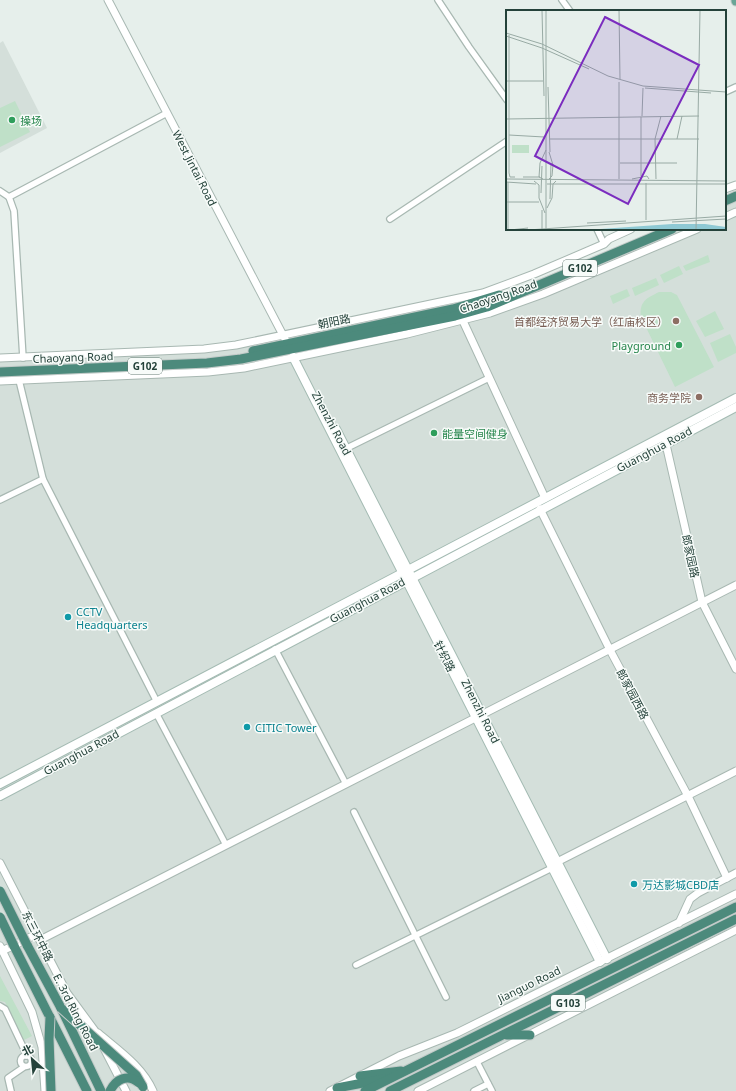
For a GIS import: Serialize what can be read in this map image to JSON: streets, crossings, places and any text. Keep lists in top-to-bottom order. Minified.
{"streets":{"highway":["G102","Chaoyang Road","朝阳路","Jianguo Road","G103","E. 3rd Ring Road"],"main road":["Zhenzhi Road","Guanghua Road"],"street":["West Jintai Road","郎家园路","郎家园西路","东三环中路"]},"crossings":[["West Jintai Road","Chaoyang Road"],["West Jintai Road","朝阳路"],["West Jintai Road","Zhenzhi Road"],["Chaoyang Road","朝阳路"],["Chaoyang Road","Zhenzhi Road"],["朝阳路","Zhenzhi Road"],["Zhenzhi Road","Guanghua Road"],["Zhenzhi Road","Jianguo Road"],["Guanghua Road","郎家园路"],["Guanghua Road","郎家园西路"]],"places":["操场","首都经济贸易大学（红庙校区）","Playground","商务学院","能量空间健身","CCTV Headquarters","CITIC Tower","万达影城CBD店"],"north":"top left"}
